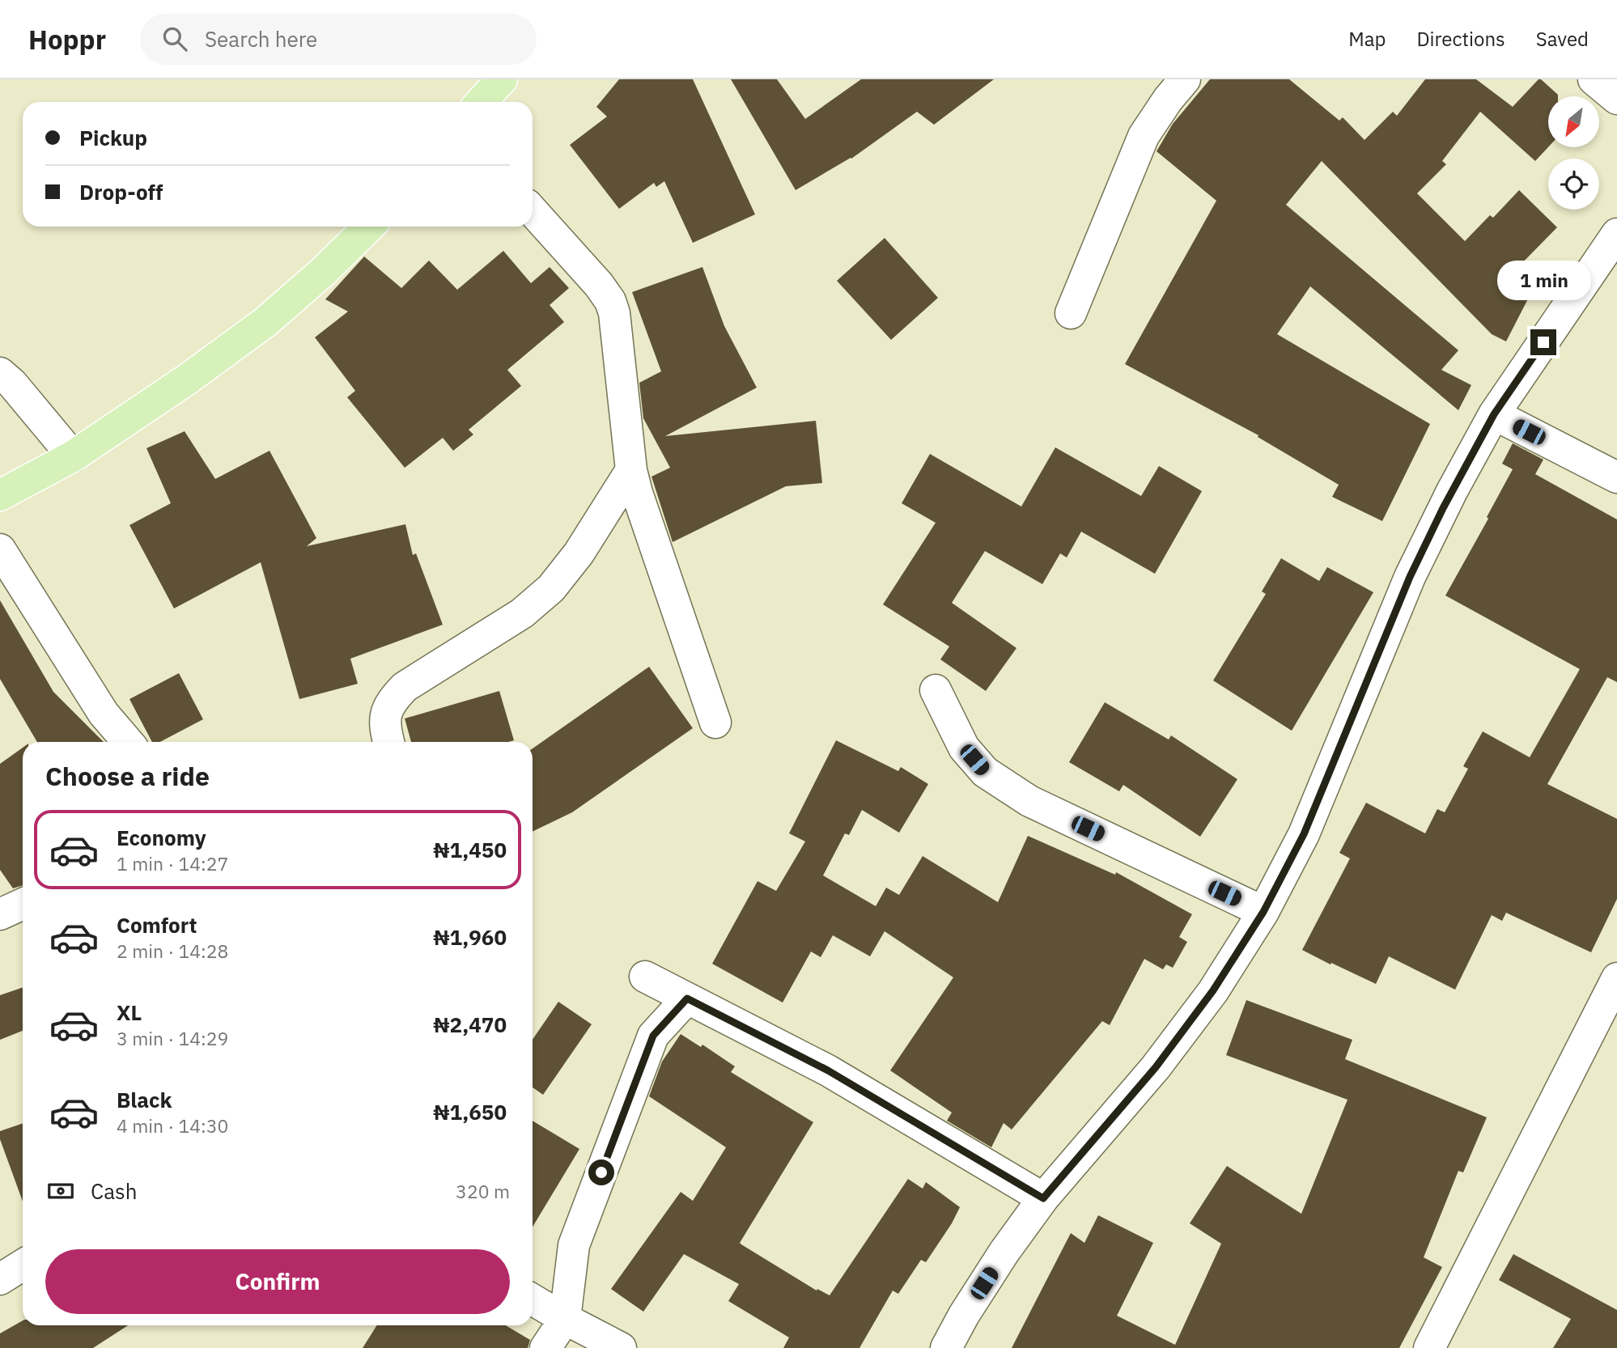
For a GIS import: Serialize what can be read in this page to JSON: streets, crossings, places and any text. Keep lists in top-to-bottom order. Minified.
{"north":"bottom left","page":{"header":"Hoppr","search":"Search here","nav":["Map","Directions","Saved"],"banner":["Pickup","Drop-off"],"bubble":"1 min","heading":"Choose a ride","list":[{"name":"Economy","note":"1 min · 14:27","value":"₦1,450"},{"name":"Comfort","note":"2 min · 14:28","value":"₦1,960"},{"name":"XL","note":"3 min · 14:29","value":"₦2,470"},{"name":"Black","note":"4 min · 14:30","value":"₦1,650"}],"pay":["Cash","320 m"],"buttons":"Confirm"}}
